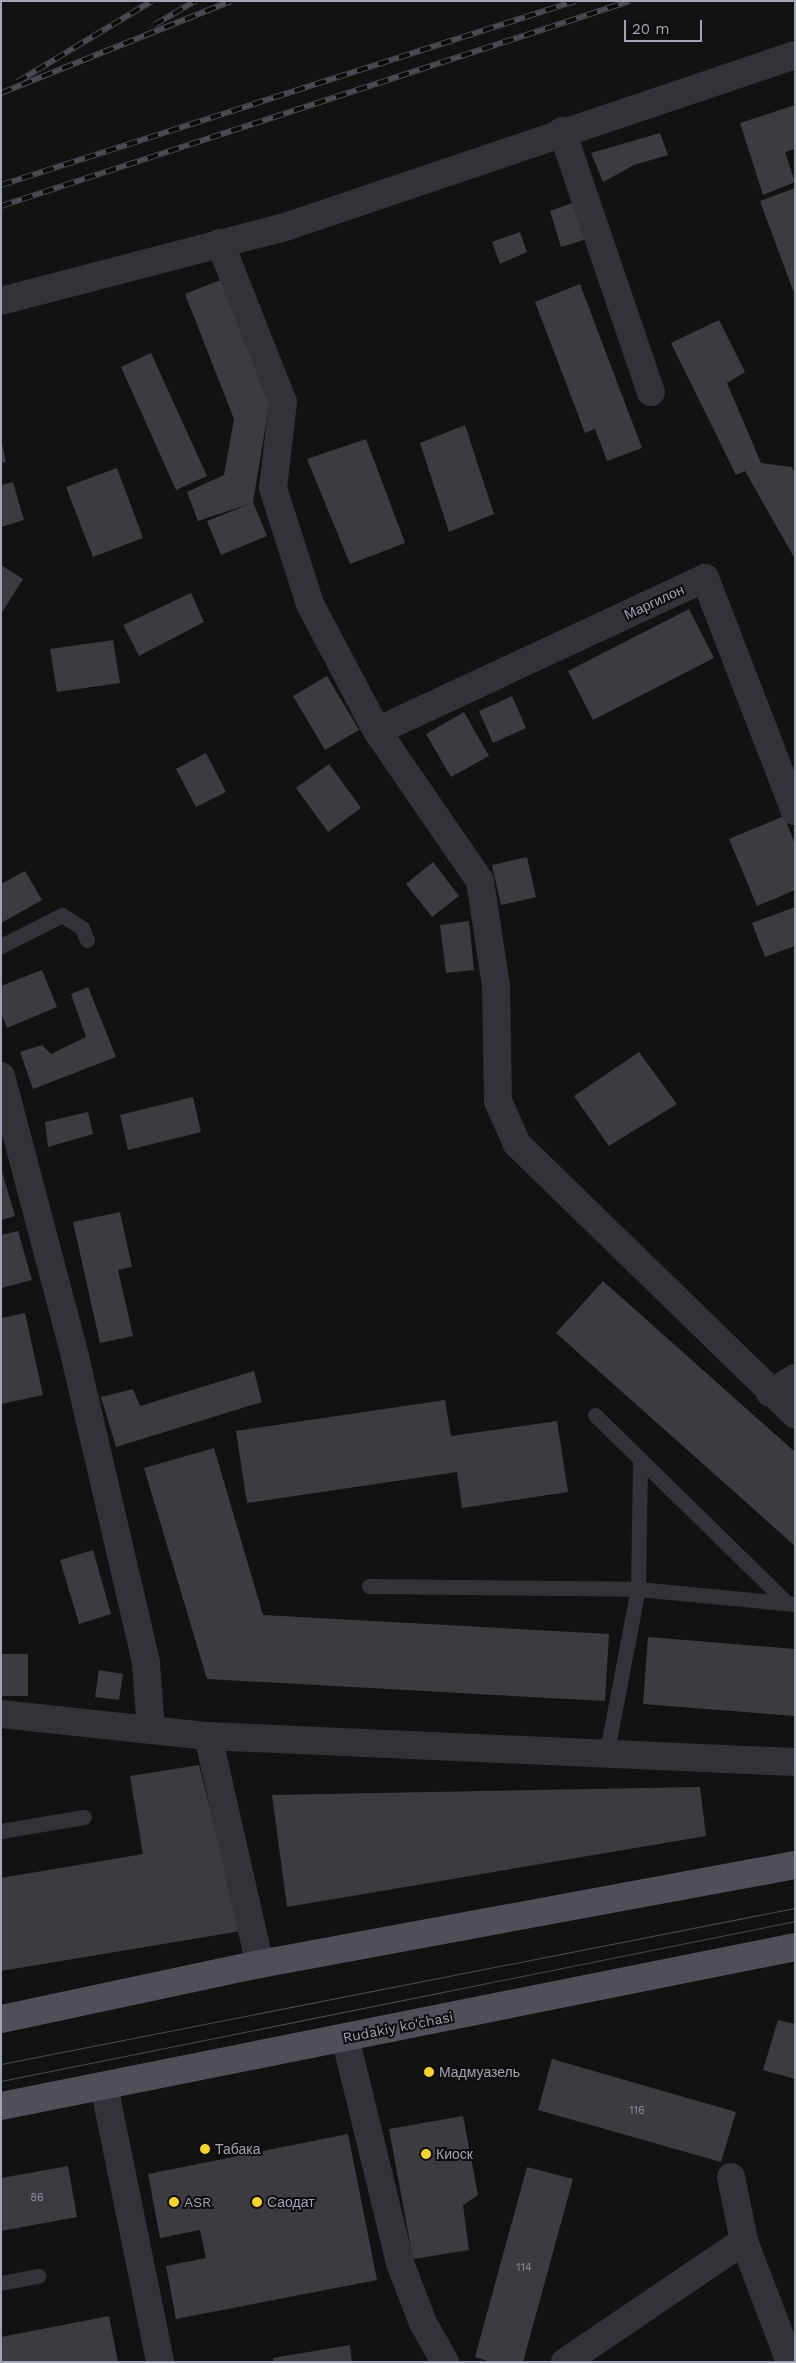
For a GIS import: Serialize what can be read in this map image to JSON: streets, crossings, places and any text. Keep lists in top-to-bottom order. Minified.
{"streets":{"main road":["Rudakiy ko'chasi"],"street":["Маргилон"]},"places":["Мадмуазель","Табака","Киоск","ASR","Саодат"],"house_numbers":["116","86","114"],"scale_bar":"20 m"}
